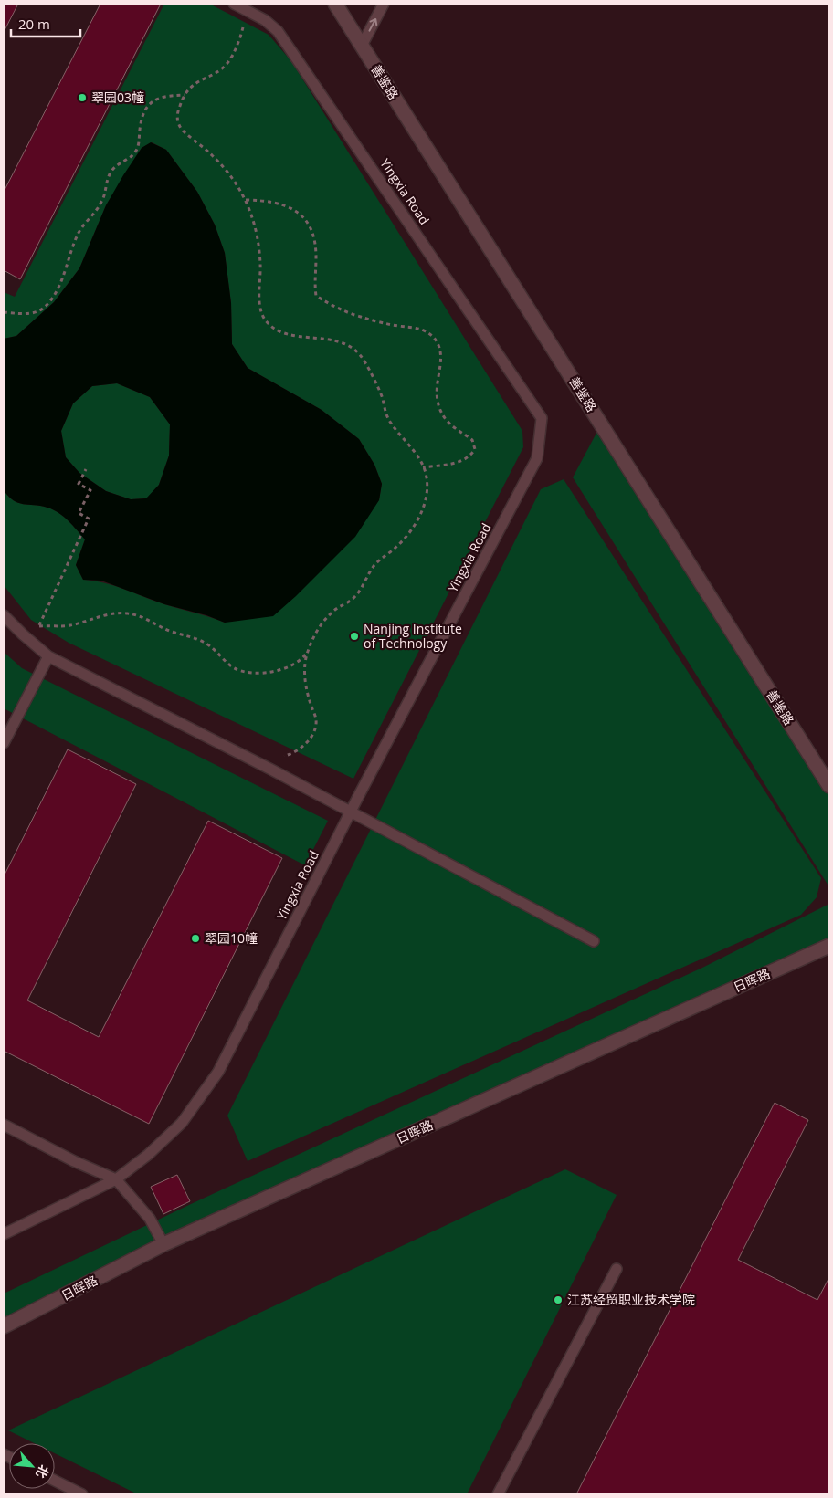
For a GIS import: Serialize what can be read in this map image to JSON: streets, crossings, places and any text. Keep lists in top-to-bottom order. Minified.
{"streets":{"street":["善鉴路","日晖路"],"lane":["Yingxia Road"]},"places":["翠园03幢","Nanjing Institute of Technology","翠园10幢","江苏经贸职业技术学院"],"scale_bar":"20 m","north":"bottom right"}
